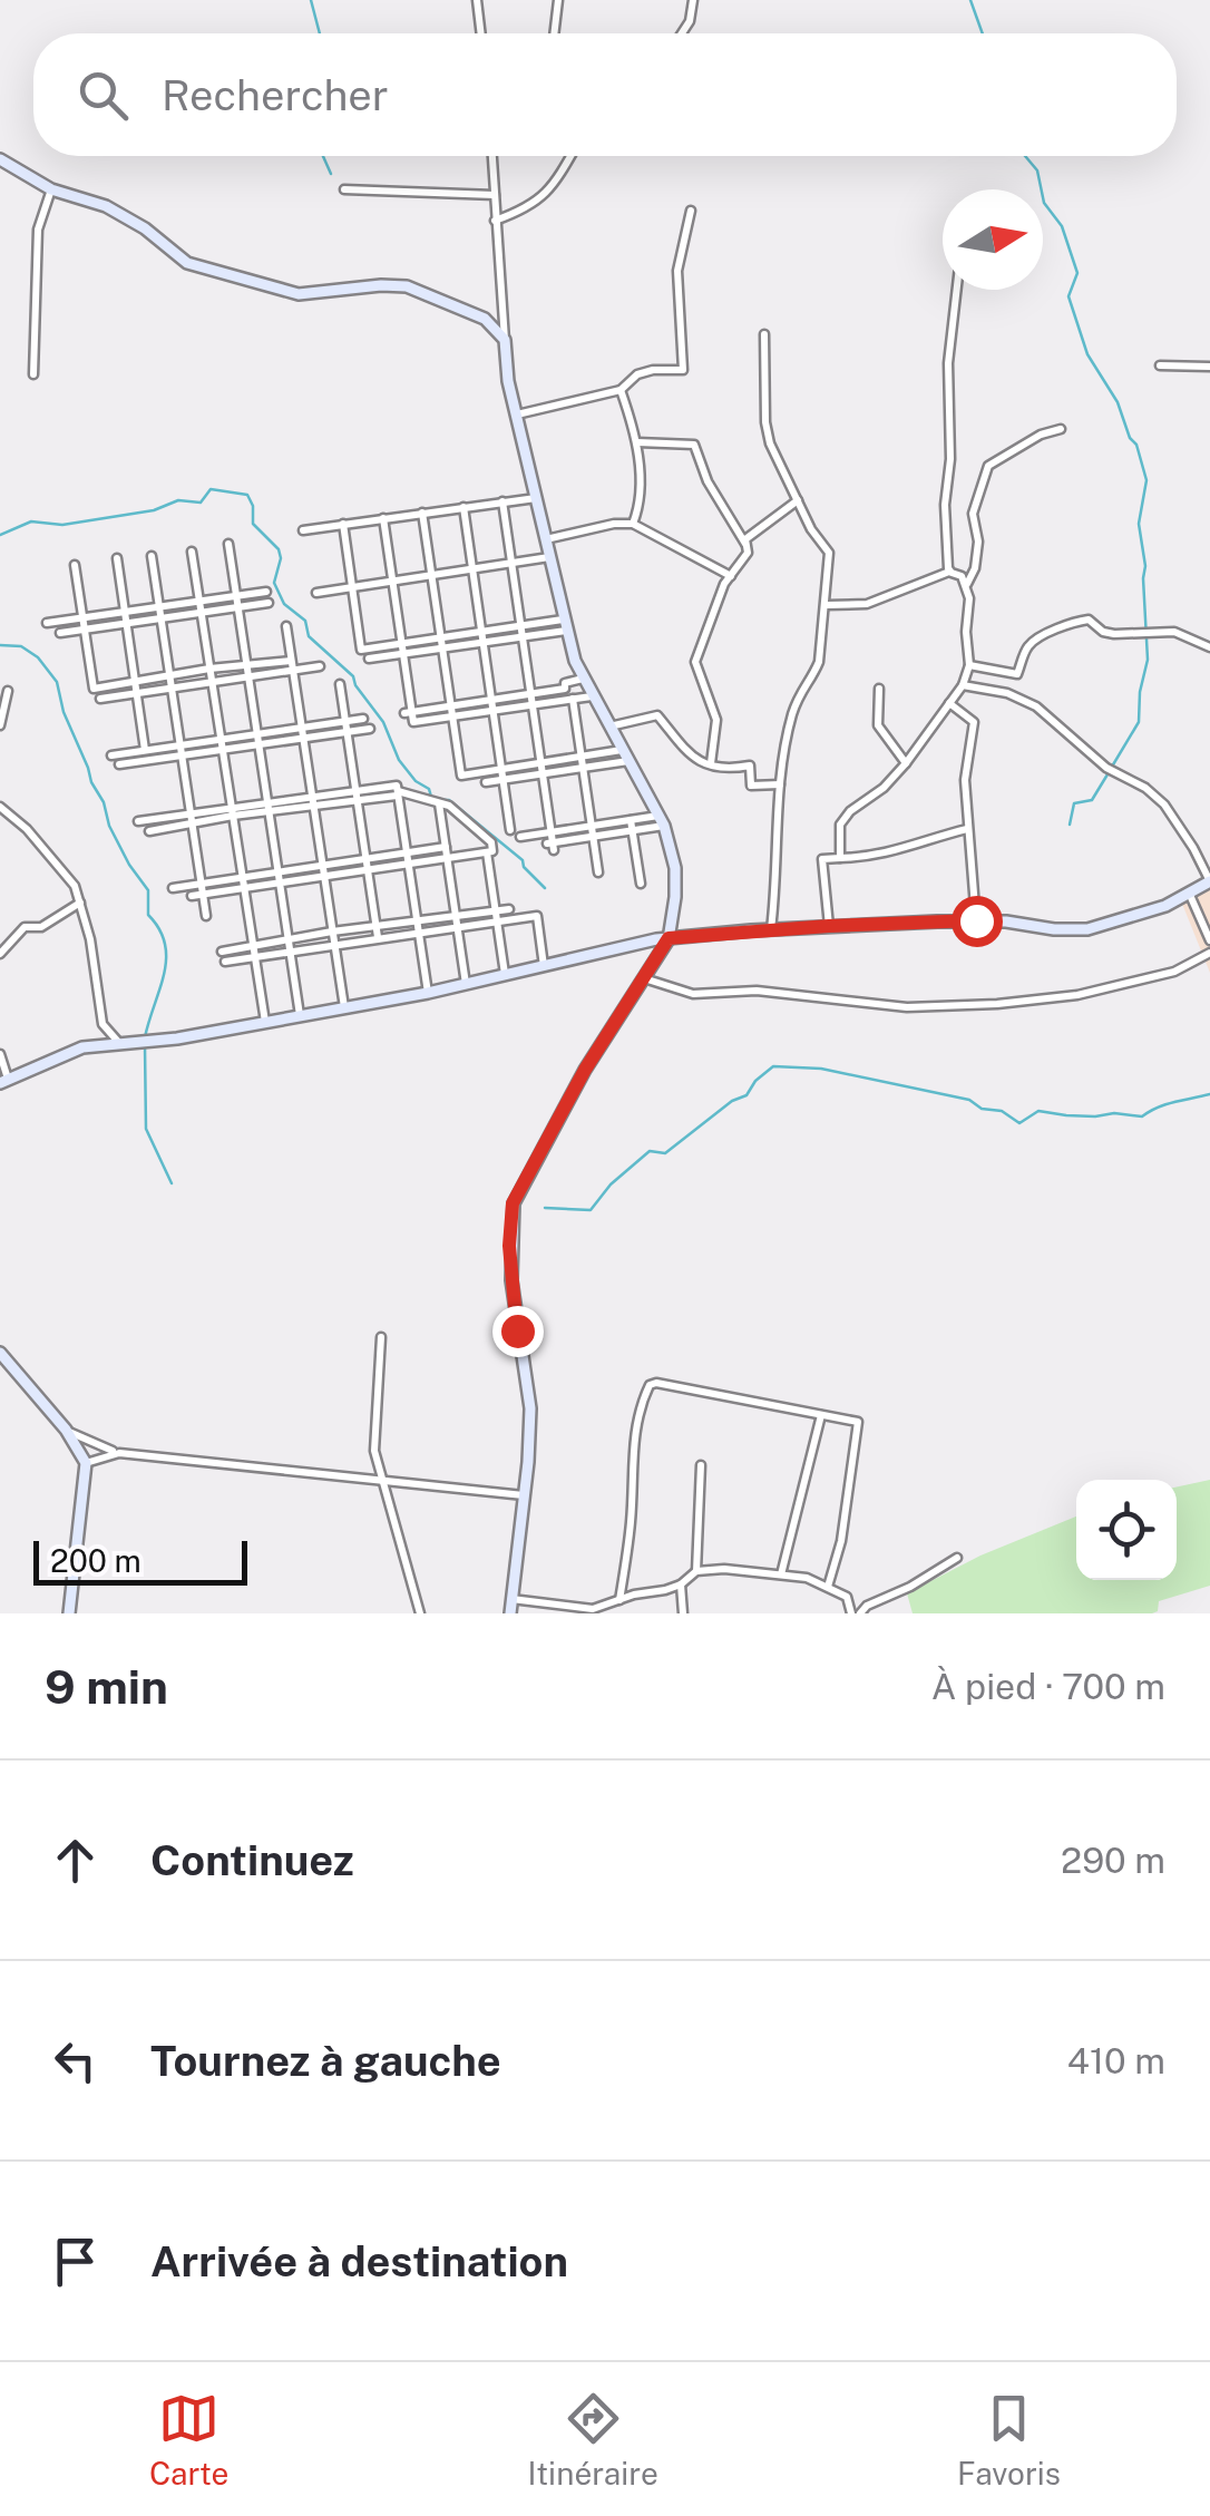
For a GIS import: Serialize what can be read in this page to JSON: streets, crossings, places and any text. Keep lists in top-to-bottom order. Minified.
{"scale_bar":"200 m","north":"right","page":{"search":"Rechercher","scale":"200 m","heading":["9 min","À pied · 700 m"],"list":[["Continuez","290 m"],["Tournez à gauche","410 m"],"Arrivée à destination"],"nav":["Carte","Itinéraire","Favoris"]}}
